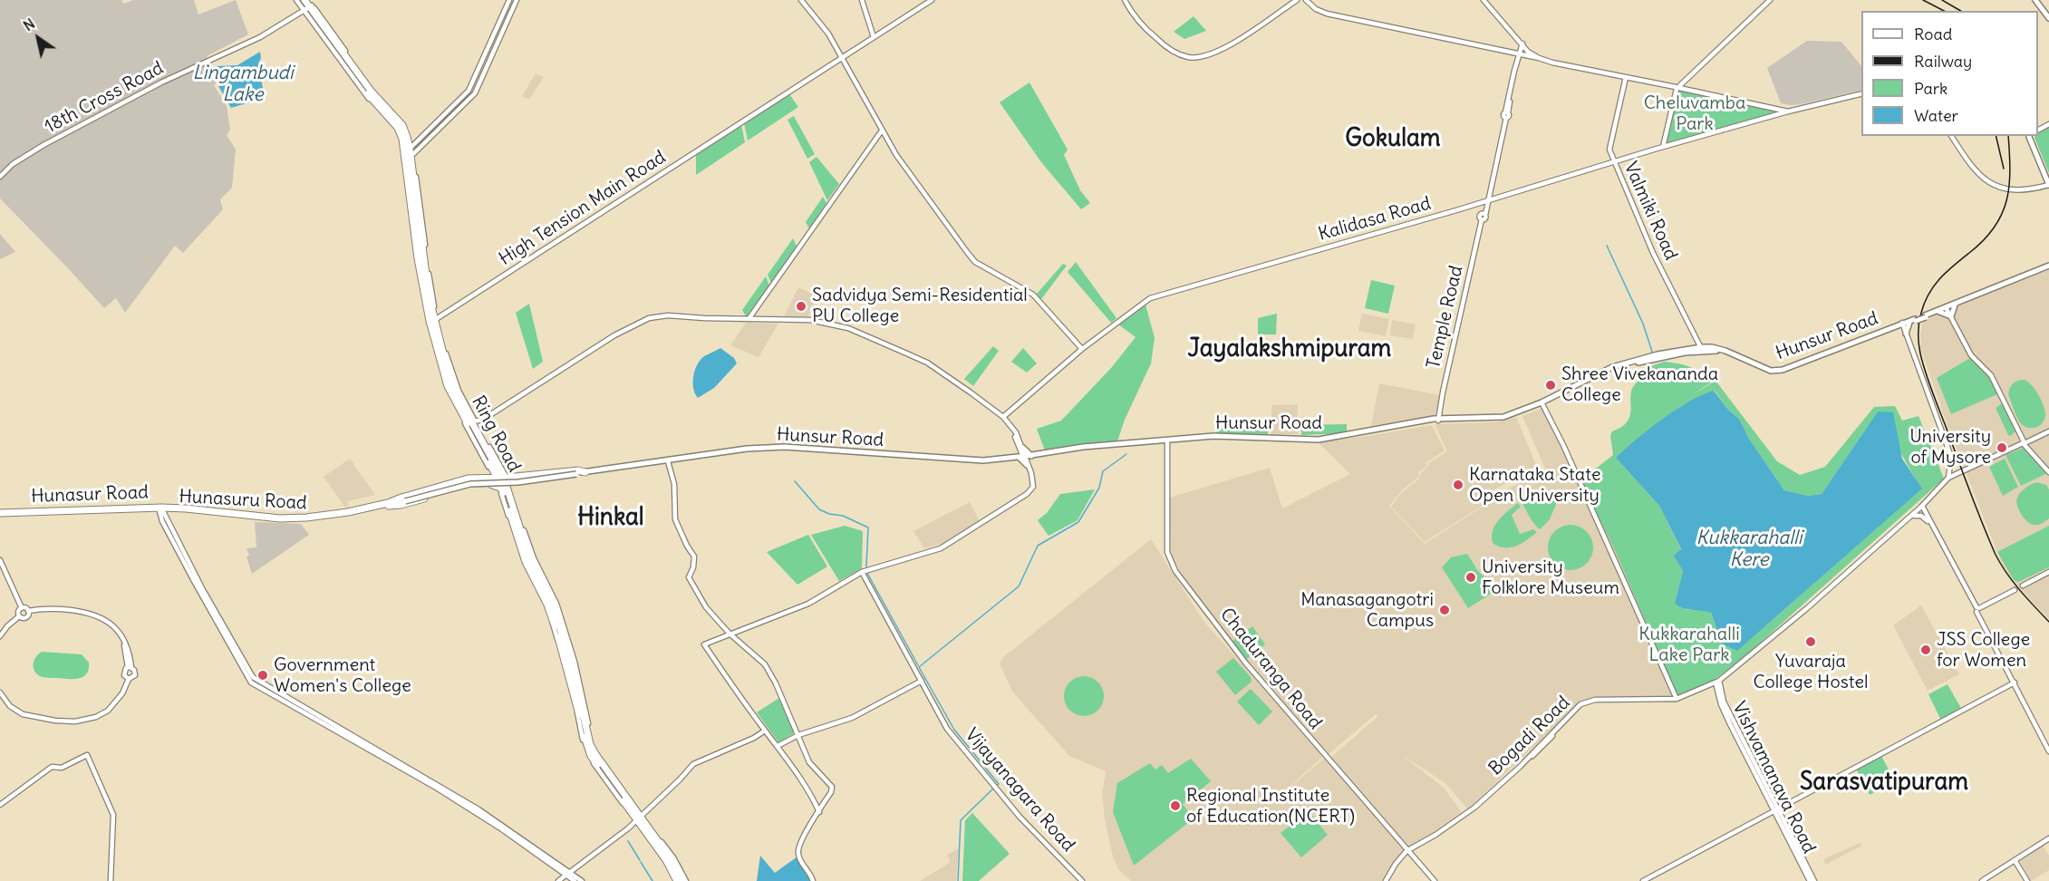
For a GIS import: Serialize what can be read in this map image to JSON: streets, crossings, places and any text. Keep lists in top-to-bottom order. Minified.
{"streets":{"highway":["Ring Road","Hunasur Road"],"main road":["Hunsur Road"],"street":["18th Cross Road","High Tension Main Road","Valmiki Road","Kalidasa Road","Temple Road","Chaduranga Road","Bogadi Road","Vishvamanava Road","Vijayanagara Road"]},"crossings":[["18th Cross Road","Ring Road"],["High Tension Main Road","Ring Road"],["Valmiki Road","Kalidasa Road"],["Valmiki Road","Hunsur Road"],["Kalidasa Road","Temple Road"],["Temple Road","Hunsur Road"],["Hunsur Road","Hunasur Road"],["Hunsur Road","Chaduranga Road"],["Chaduranga Road","Bogadi Road"],["Bogadi Road","Vishvamanava Road"]],"districts":["Gokulam","Jayalakshmipuram","Hinkal","Sarasvatipuram"],"water":["Lingambudi Lake","Kukkarahalli Kere"],"parks":["Cheluvamba Park","Kukkarahalli Lake Park"],"places":["Sadvidya Semi-Residential PU College","Shree Vivekananda College","University of Mysore","Karnataka State Open University","University Folklore Museum","Manasagangotri Campus","Yuvaraja College Hostel","JSS College for Women","Government Women's College","Regional Institute of Education(NCERT)"],"legend":["Road","Railway","Park","Water"],"north":"top left"}
